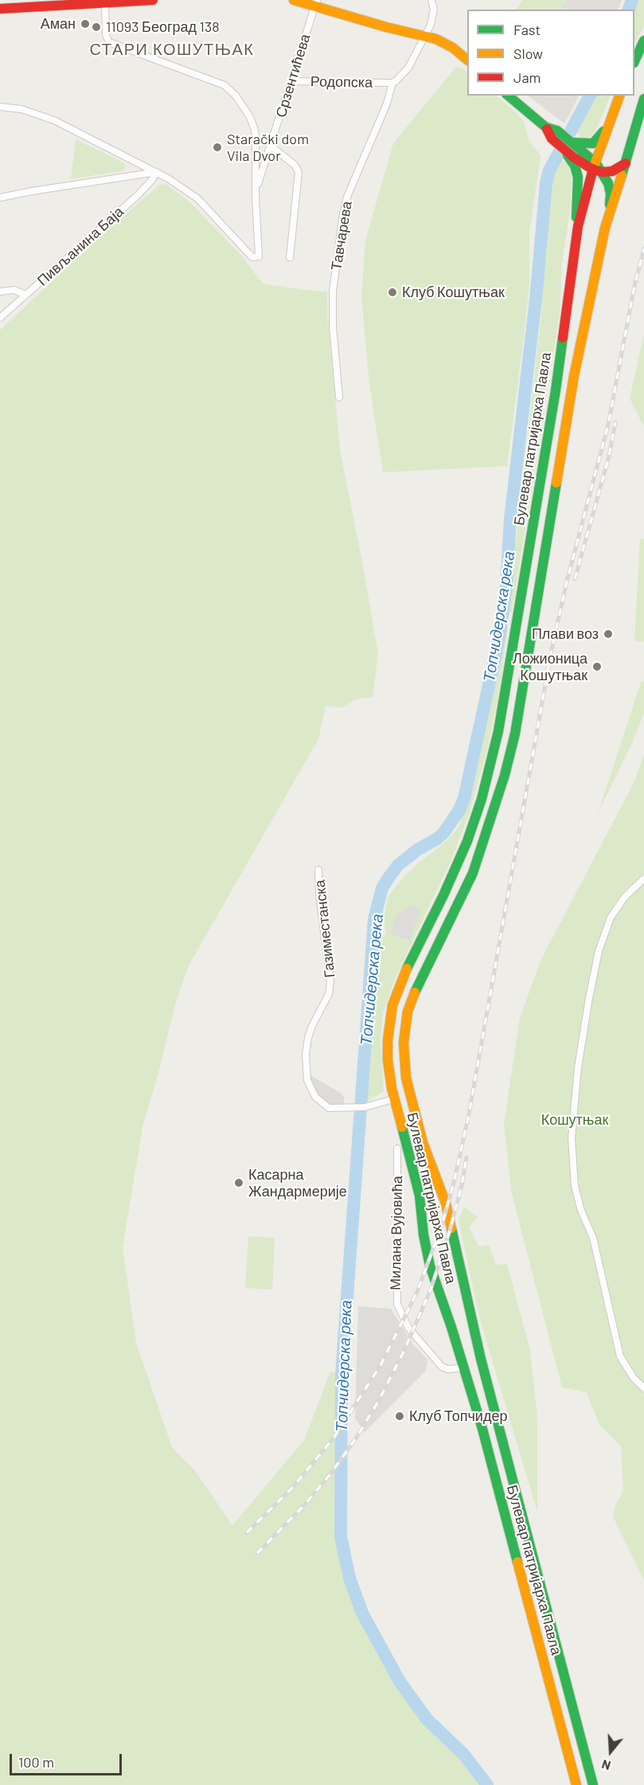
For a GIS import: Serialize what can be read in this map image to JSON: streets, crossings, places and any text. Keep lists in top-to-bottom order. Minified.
{"streets":{"main road":["Булевар патријарха Павла"],"street":["Срзентићева","Родопска","Тавчарева","Пивљанина Баја","Газиместанска","Милана Вујовића"]},"crossings":[["Срзентићева","Родопска"],["Родопска","Тавчарева"],["Булевар патријарха Павла","Газиместанска"],["Булевар патријарха Павла","Милана Вујовића"]],"districts":["СТАРИ КОШУТЊАК"],"water":["Топчидерска река"],"parks":["Кошутњак"],"places":["Аман","11093 Београд 138","Starački dom Vila Dvor","Клуб Кошутњак","Плави воз","Ложионица Кошутњак","Касарна Жандармерије","Клуб Топчидер"],"legend":["Fast","Slow","Jam"],"scale_bar":"100 m","north":"bottom"}
